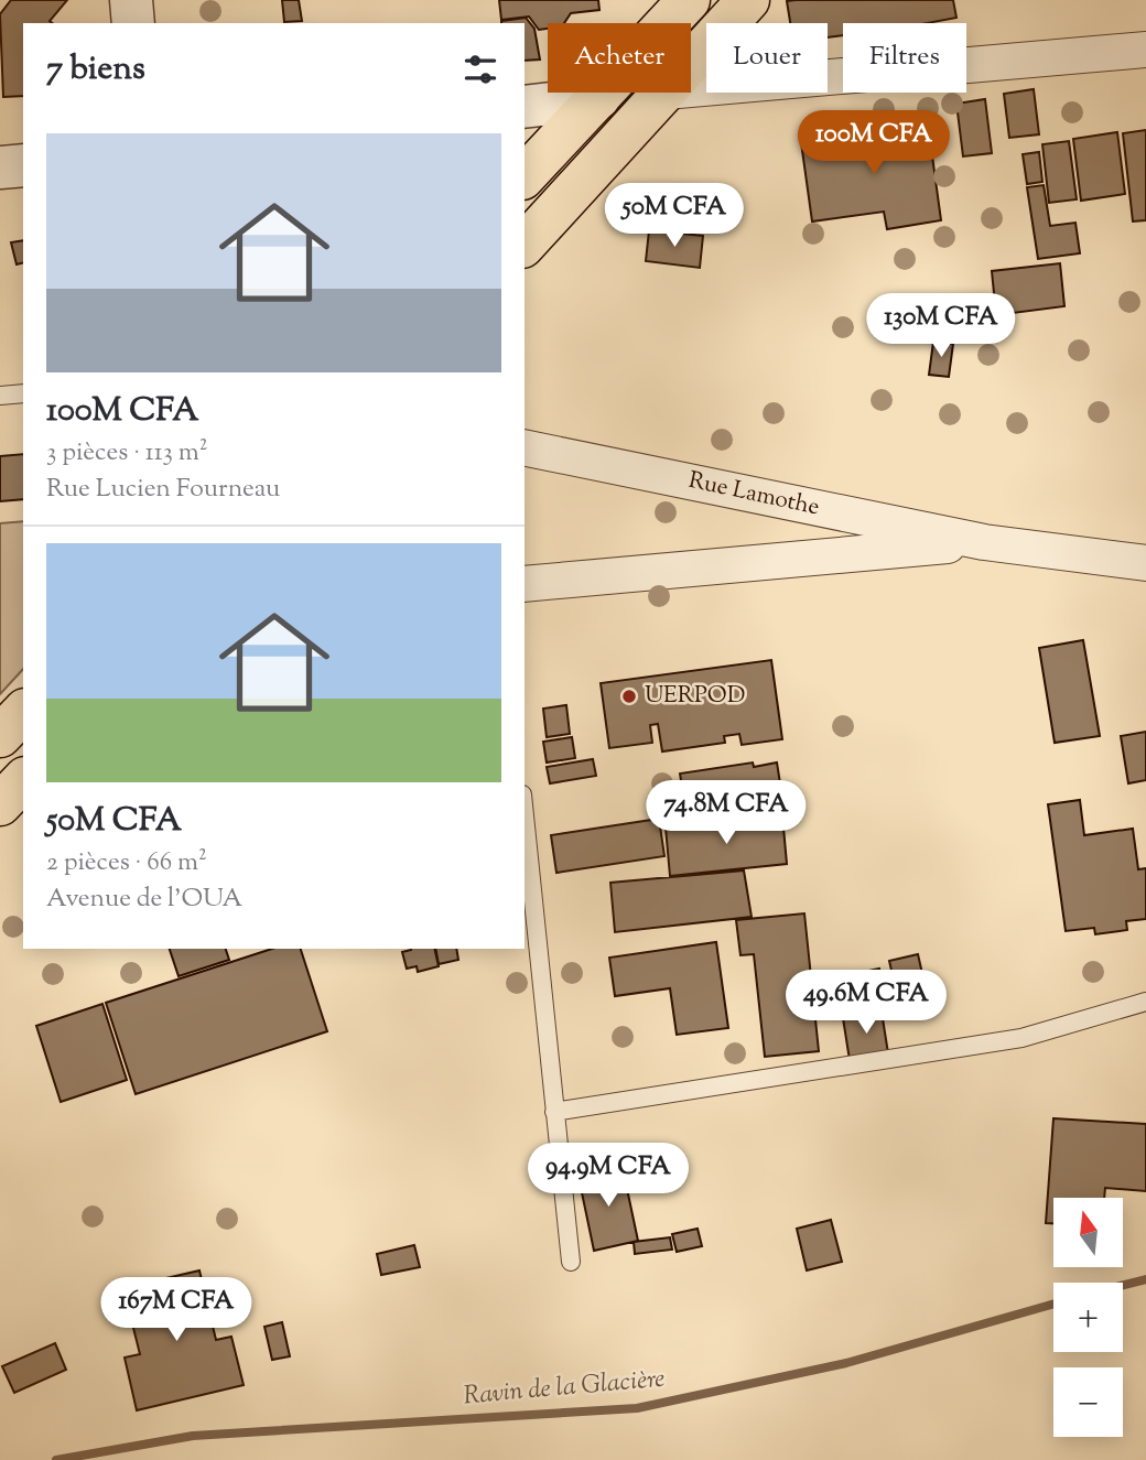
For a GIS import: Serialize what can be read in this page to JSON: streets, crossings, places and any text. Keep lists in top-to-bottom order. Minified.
{"streets":{"street":["Rue Lamothe"]},"water":["Ravin de la Glacière"],"places":["UERPOD"],"north":"top","page":{"chip":["Acheter","Louer","Filtres"],"heading":"7 biens","price":["100M CFA","50M CFA","130M CFA","74.8M CFA","49.6M CFA","94.9M CFA","167M CFA"],"list":[{"name":"100M CFA","note":"3 pièces · 113 m² · Rue Lucien Fourneau"},{"name":"50M CFA","note":"2 pièces · 66 m² · Avenue de l'OUA"}],"map_buttons":["+","−"]}}
